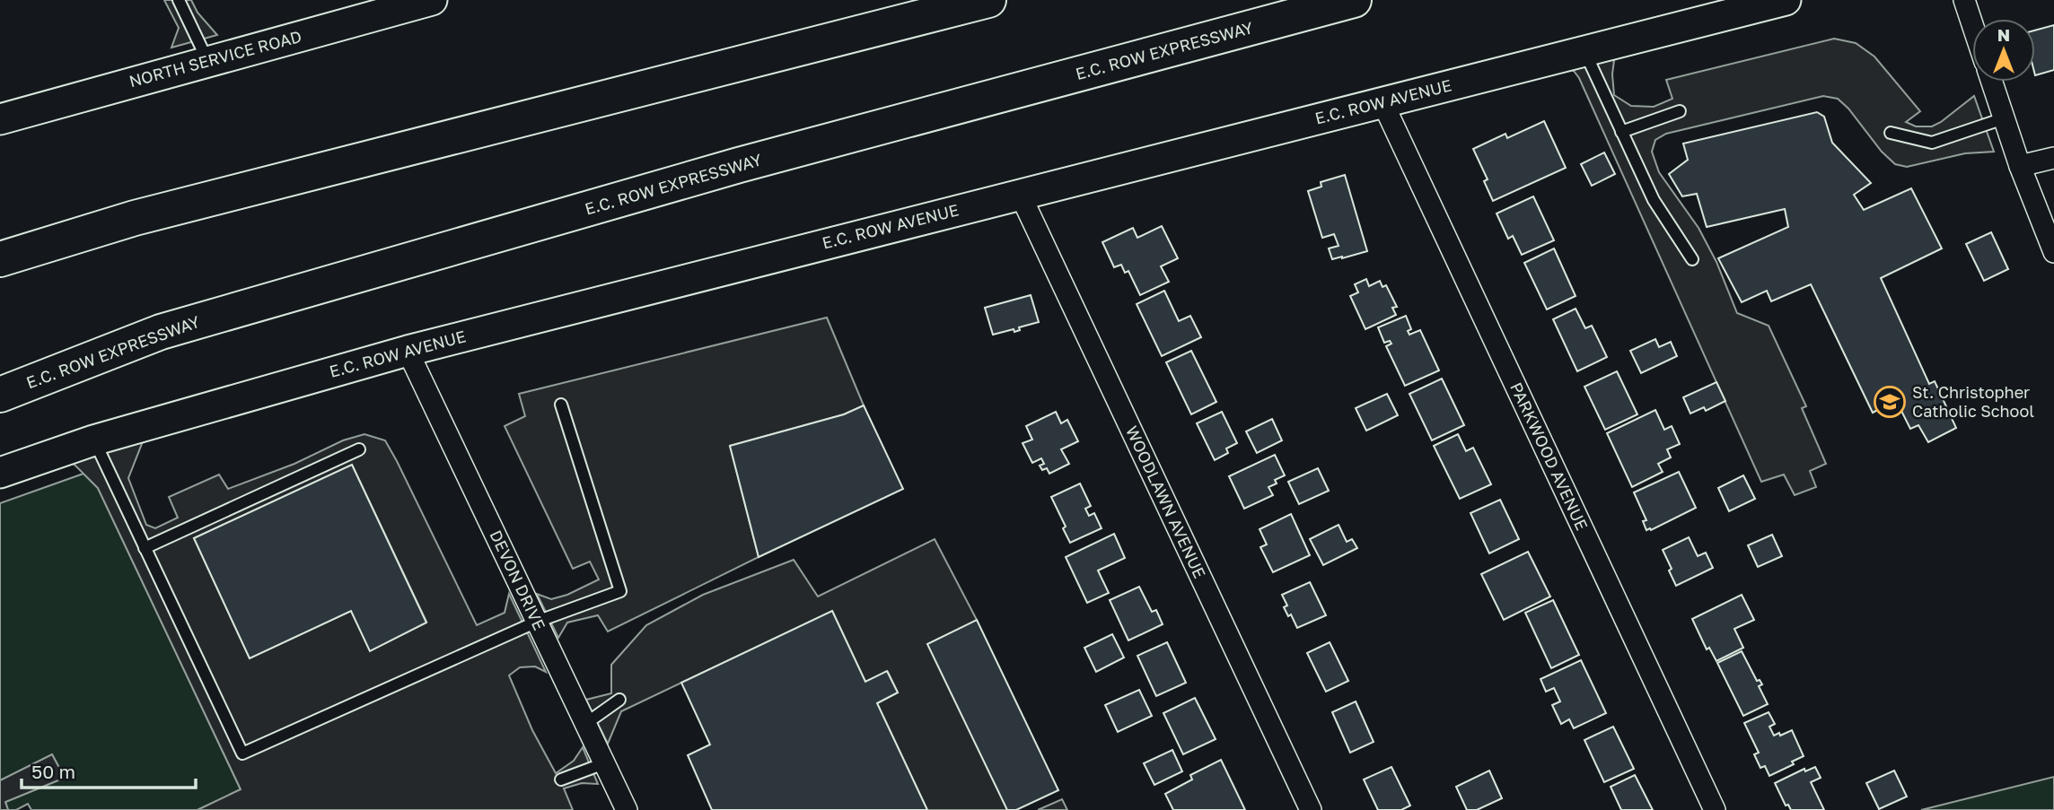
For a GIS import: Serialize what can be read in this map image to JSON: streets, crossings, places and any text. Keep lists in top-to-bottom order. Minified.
{"streets":{"highway":["E.C. ROW EXPRESSWAY"],"street":["NORTH SERVICE ROAD","E.C. ROW AVENUE","PARKWOOD AVENUE","WOODLAWN AVENUE","DEVON DRIVE"]},"crossings":[["E.C. ROW AVENUE","PARKWOOD AVENUE"],["E.C. ROW AVENUE","WOODLAWN AVENUE"],["E.C. ROW AVENUE","DEVON DRIVE"]],"places":{"school or university":["St. Christopher Catholic School"]},"scale_bar":"50 m","north":"top"}
